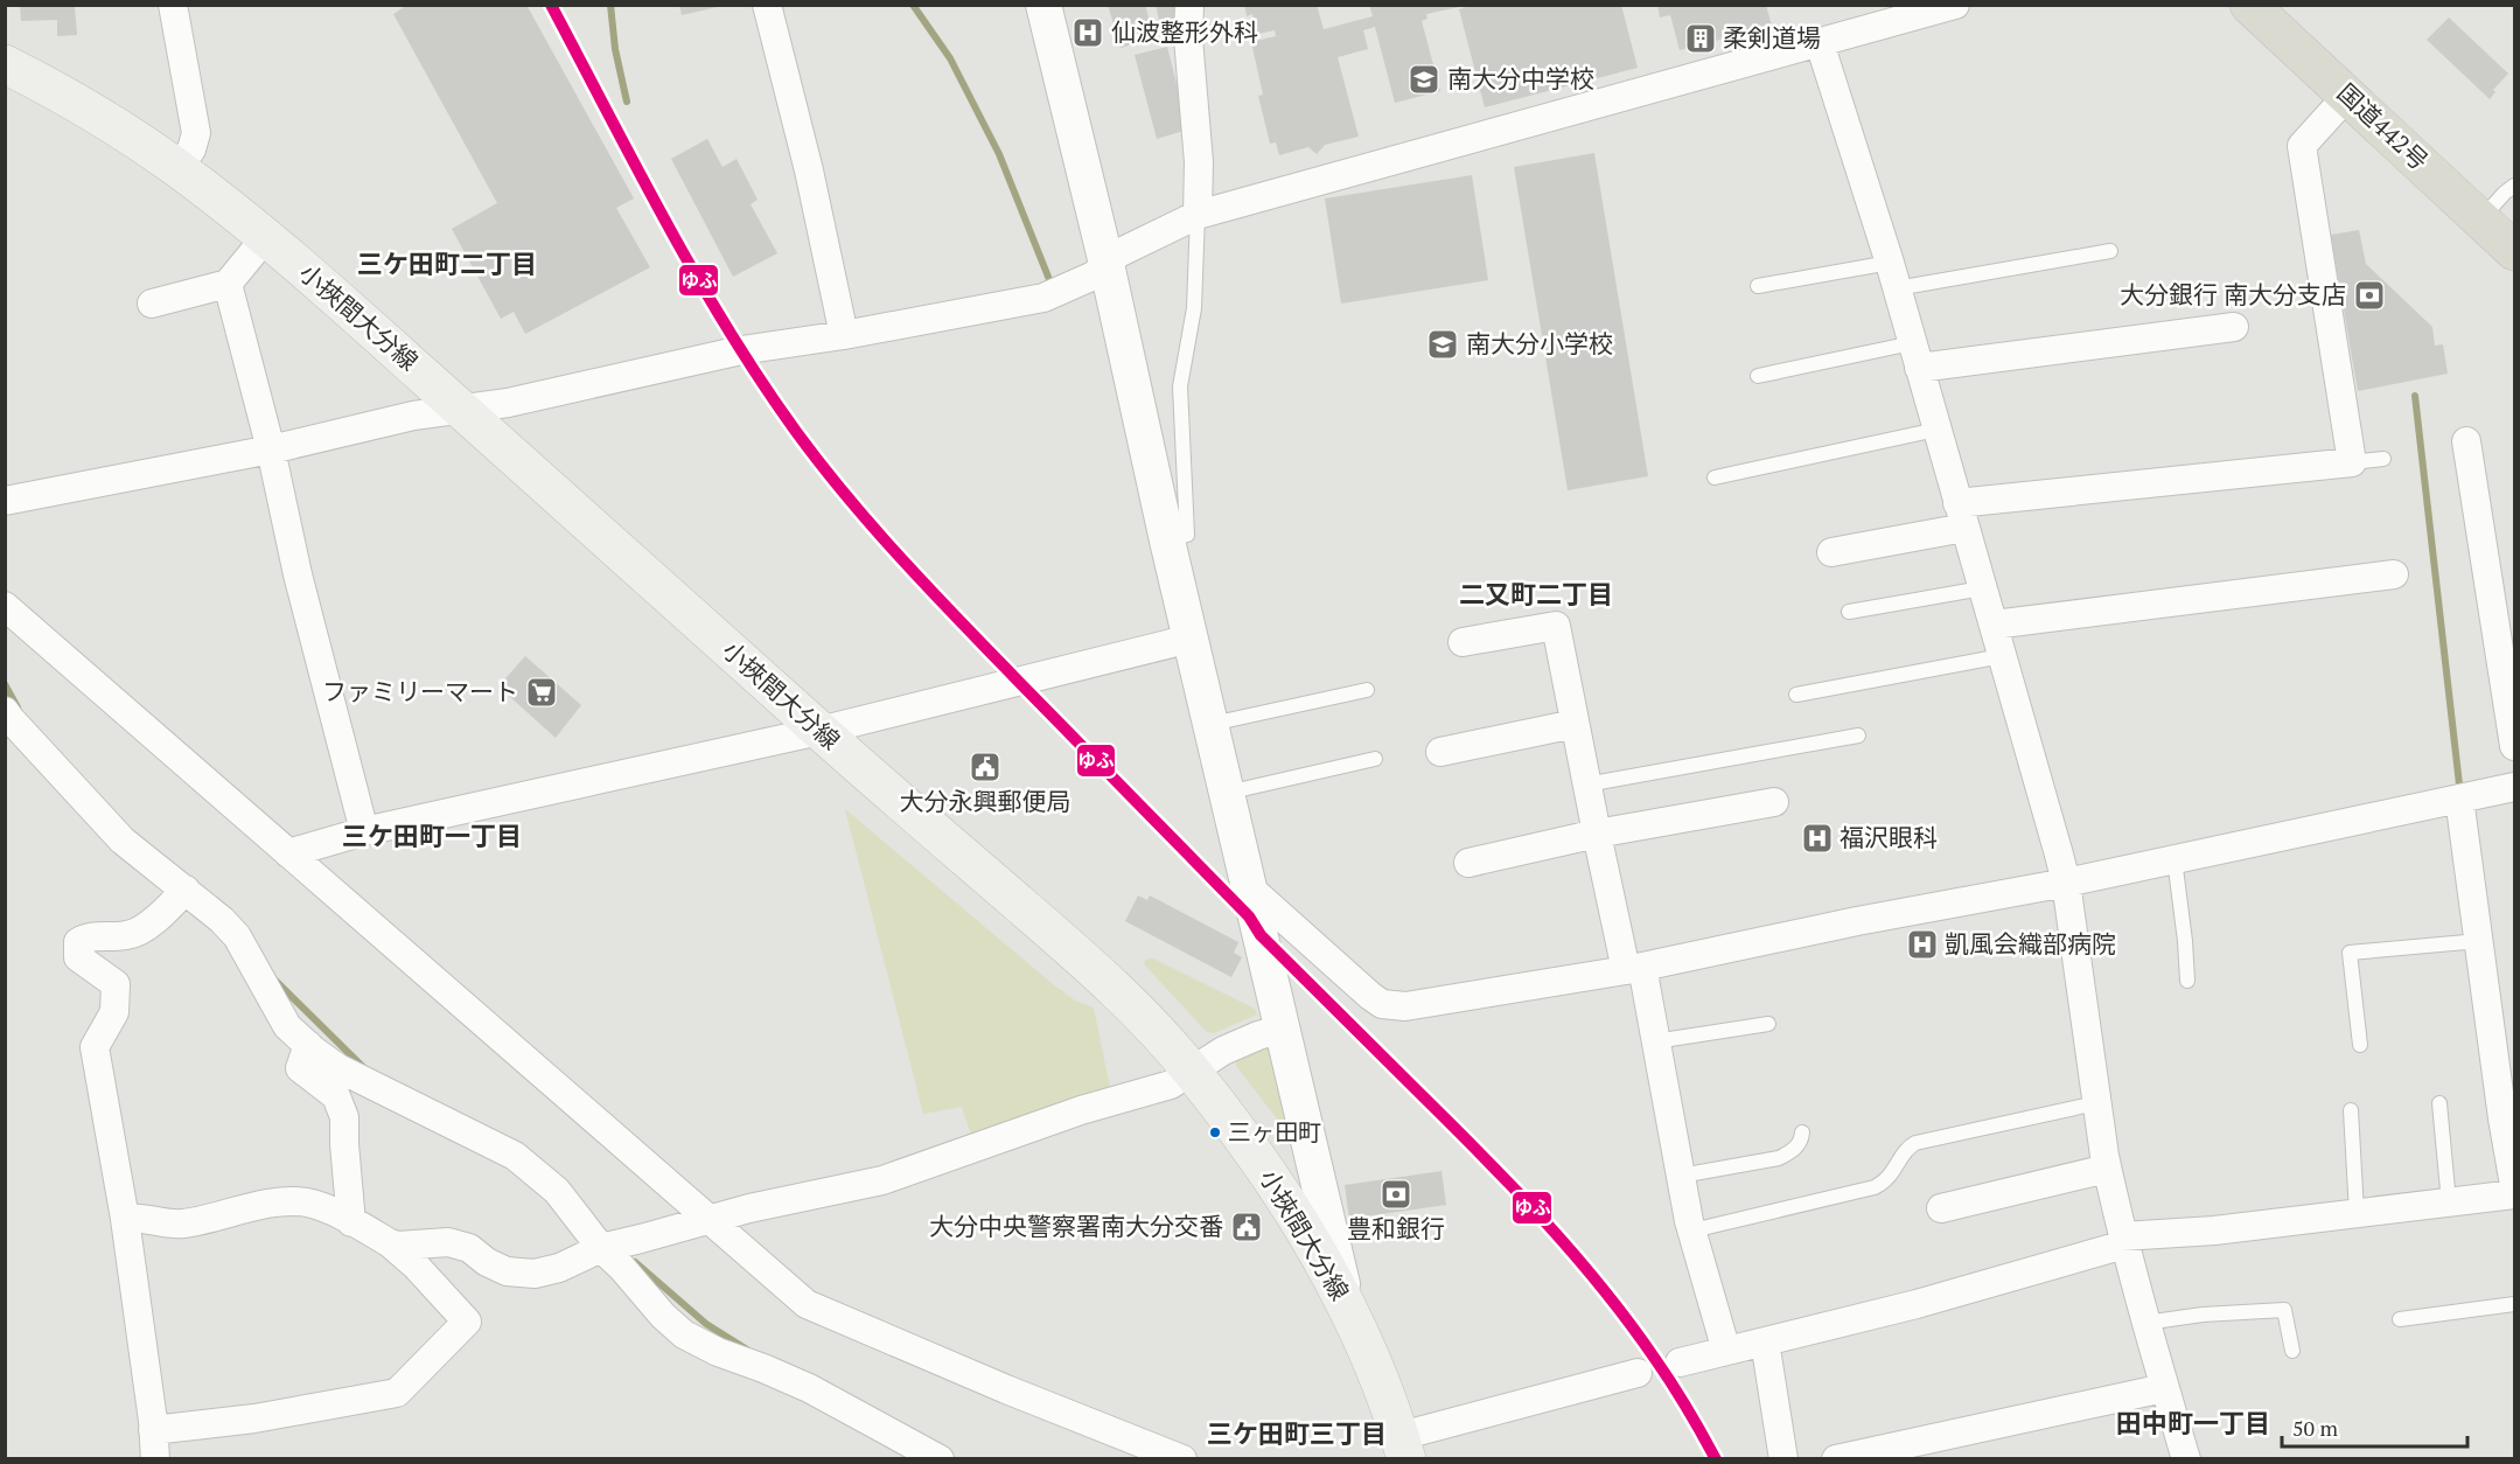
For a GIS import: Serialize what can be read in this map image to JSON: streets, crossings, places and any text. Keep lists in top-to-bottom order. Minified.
{"streets":{"highway":["国道442号"],"main road":["小挾間大分線"]},"districts":["三ケ田町二丁目","二又町二丁目","三ケ田町一丁目","田中町一丁目","三ケ田町三丁目"],"places":{"hospital":["仙波整形外科","福沢眼科","凱風会織部病院"],"building":["柔剣道場"],"school or university":["南大分中学校","南大分小学校"],"bank":["大分銀行 南大分支店","豊和銀行"],"supermarket":["ファミリーマート"],"public building":["大分永興郵便局","大分中央警察署南大分交番"],"other":["三ヶ田町"]},"lines":["transit line ゆふ"],"scale_bar":"50 m"}
